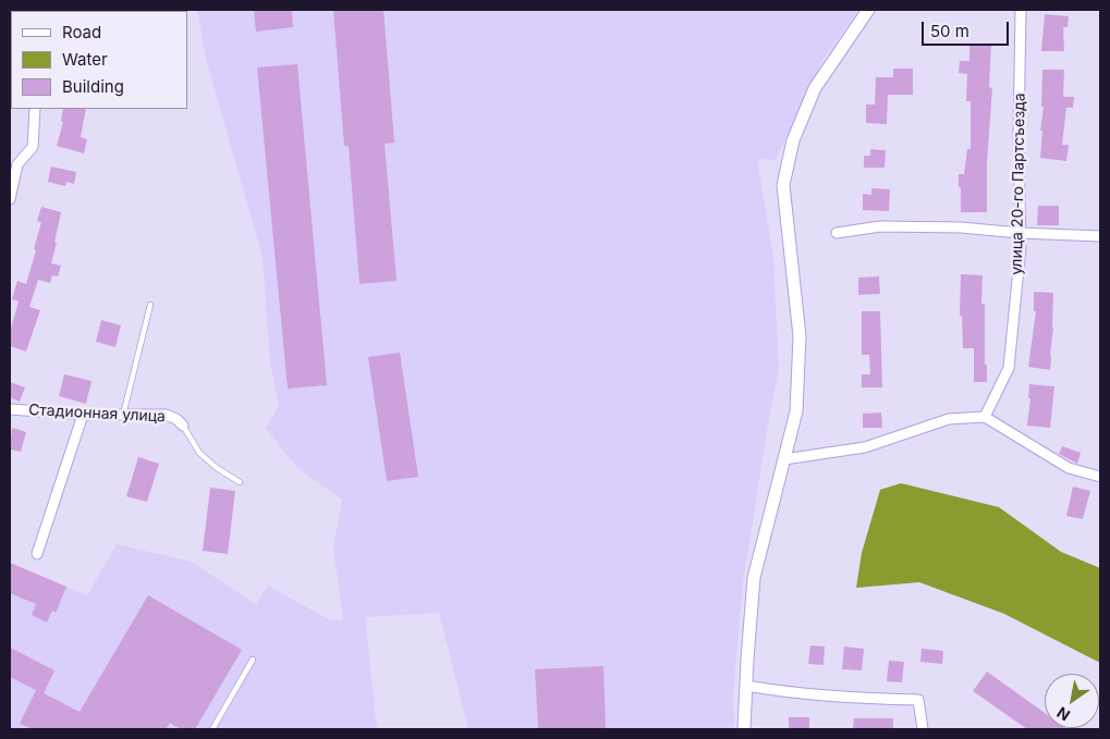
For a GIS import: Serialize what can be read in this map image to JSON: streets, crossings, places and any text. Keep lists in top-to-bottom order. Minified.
{"streets":{"street":["улица 20-го Партсъезда","Стадионная улица"]},"legend":["Road","Water","Building"],"scale_bar":"50 m","north":"bottom left"}
